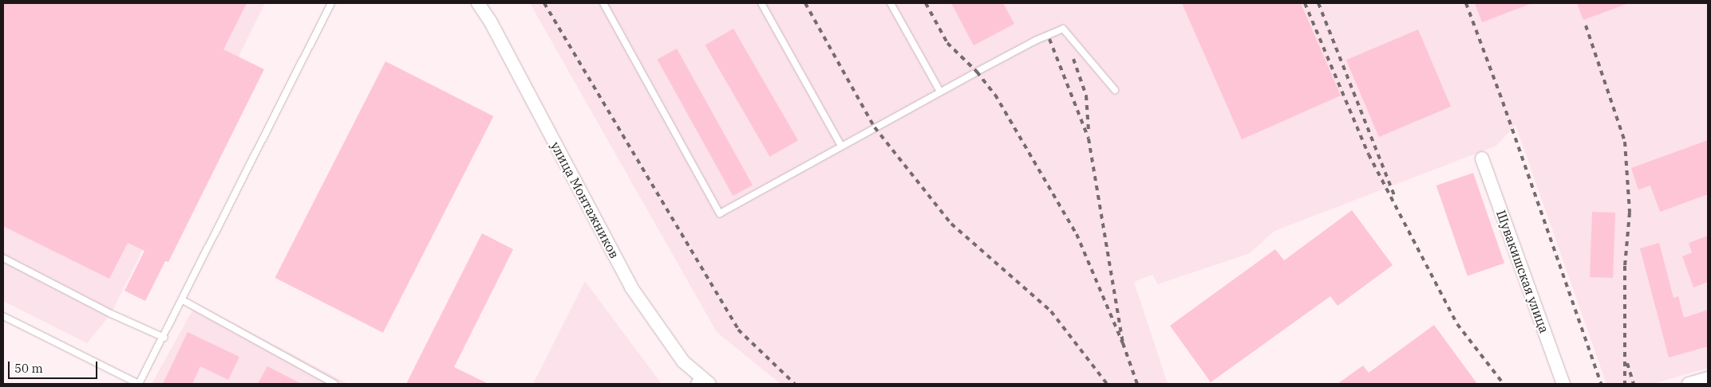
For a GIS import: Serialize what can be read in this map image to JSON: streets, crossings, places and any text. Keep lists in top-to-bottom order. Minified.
{"streets":{"street":["улица Монтажников","Шувакишская улица"]},"scale_bar":"50 m"}
